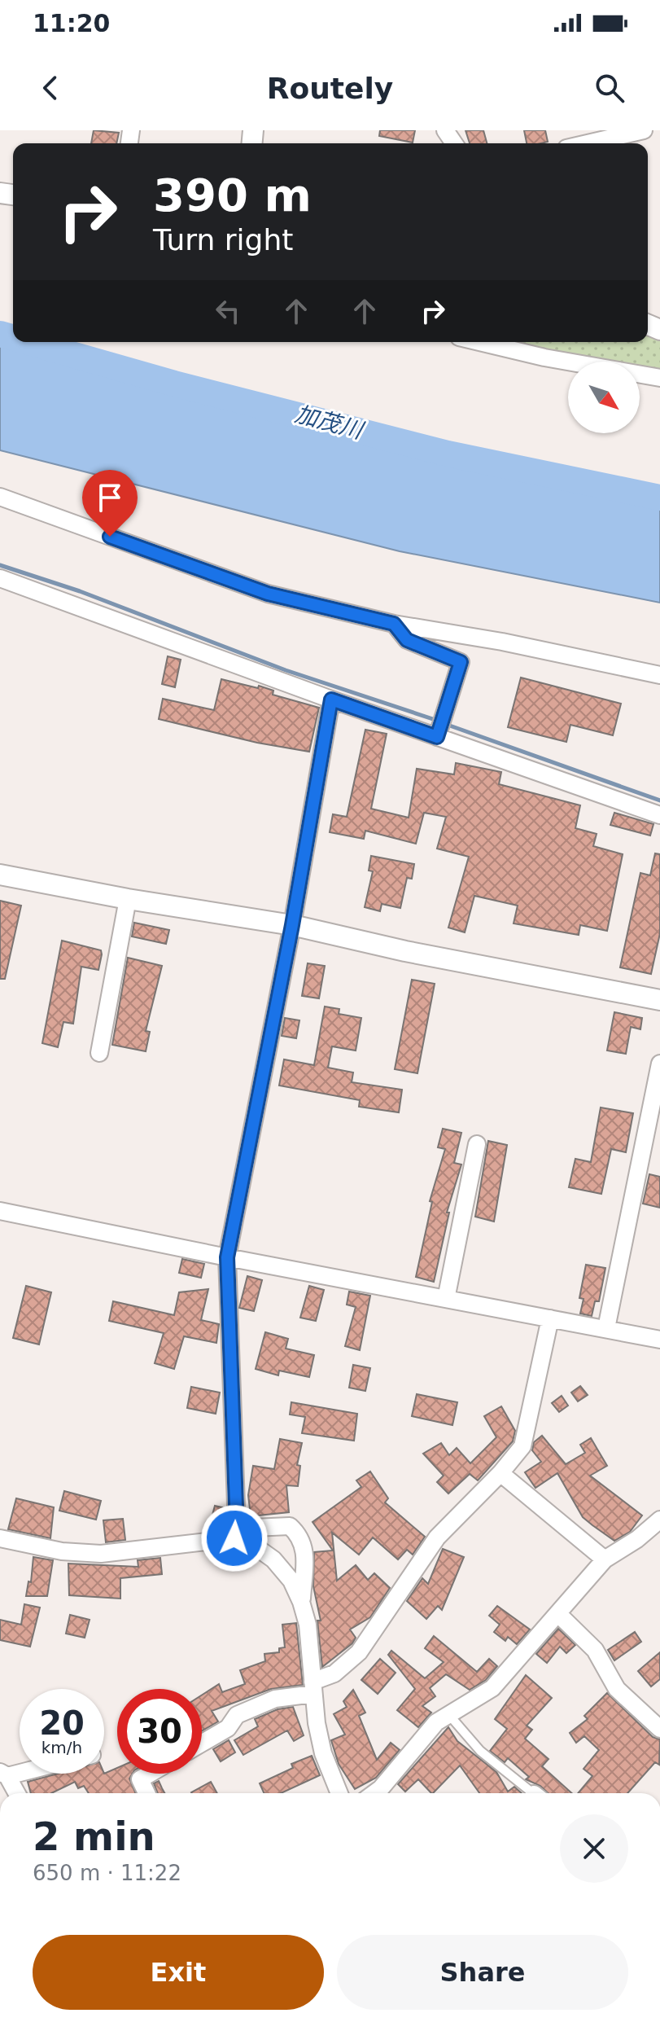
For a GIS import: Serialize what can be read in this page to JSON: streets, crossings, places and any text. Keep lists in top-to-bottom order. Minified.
{"water":["加茂川"],"north":"bottom right","page":{"status":"11:20","header":"Routely","turn":["390 m","Turn right"],"speed":"20 km/h","limit":"30","heading":["2 min","650 m · 11:22"],"buttons":["Exit","Share"]}}
